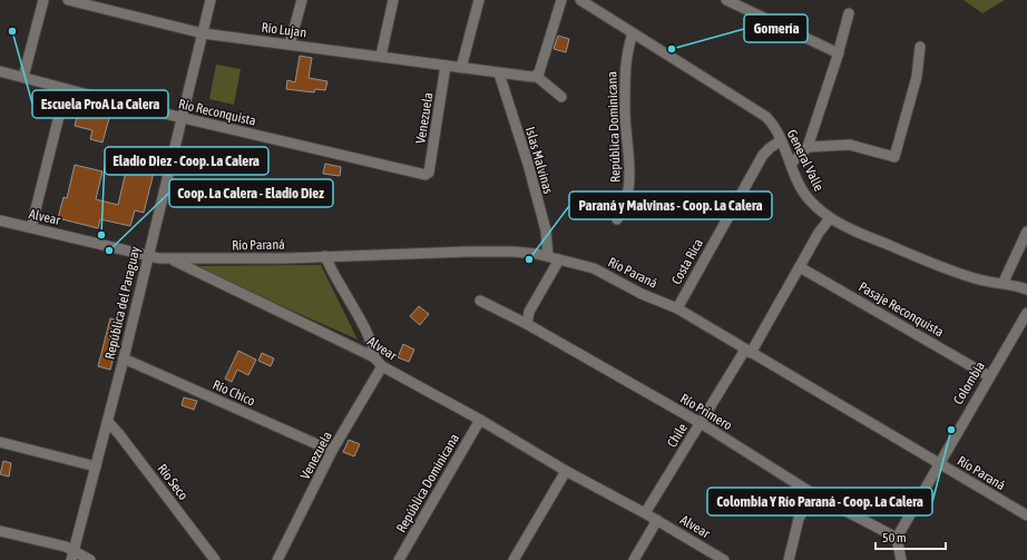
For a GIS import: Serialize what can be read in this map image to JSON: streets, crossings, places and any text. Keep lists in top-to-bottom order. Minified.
{"streets":{"street":["Río Lujan","Río Reconquista","Venezuela","República Dominicana","Islas Malvinas","General Valle","Alvear","Río Paraná","Costa Rica","República del Paraguay","Pasaje Reconquista","Colombia","Río Chico","Río Primero","Chile","Río Seco"]},"crossings":[["Río Lujan","Venezuela"],["Río Lujan","Islas Malvinas"],["Río Lujan","República del Paraguay"],["Río Reconquista","Venezuela"],["Río Reconquista","República del Paraguay"],["Venezuela","Alvear"],["Venezuela","Río Chico"],["República Dominicana","General Valle"],["República Dominicana","Alvear"],["Islas Malvinas","Río Paraná"],["General Valle","Costa Rica"],["General Valle","Chile"],["Alvear","Río Paraná"],["Alvear","República del Paraguay"],["Alvear","Chile"],["Río Paraná","Costa Rica"],["Río Paraná","Colombia"],["Río Paraná","Chile"],["República del Paraguay","Río Chico"],["República del Paraguay","Río Seco"],["Pasaje Reconquista","Colombia"],["Pasaje Reconquista","Chile"],["Colombia","Río Primero"],["Río Primero","Chile"]],"places":["Escuela ProA La Calera","Gomería","Eladio Diez - Coop. La Calera","Coop. La Calera - Eladio Diez","Paraná y Malvinas - Coop. La Calera","Colombia Y Río Paraná - Coop. La Calera"],"scale_bar":"50 m"}
